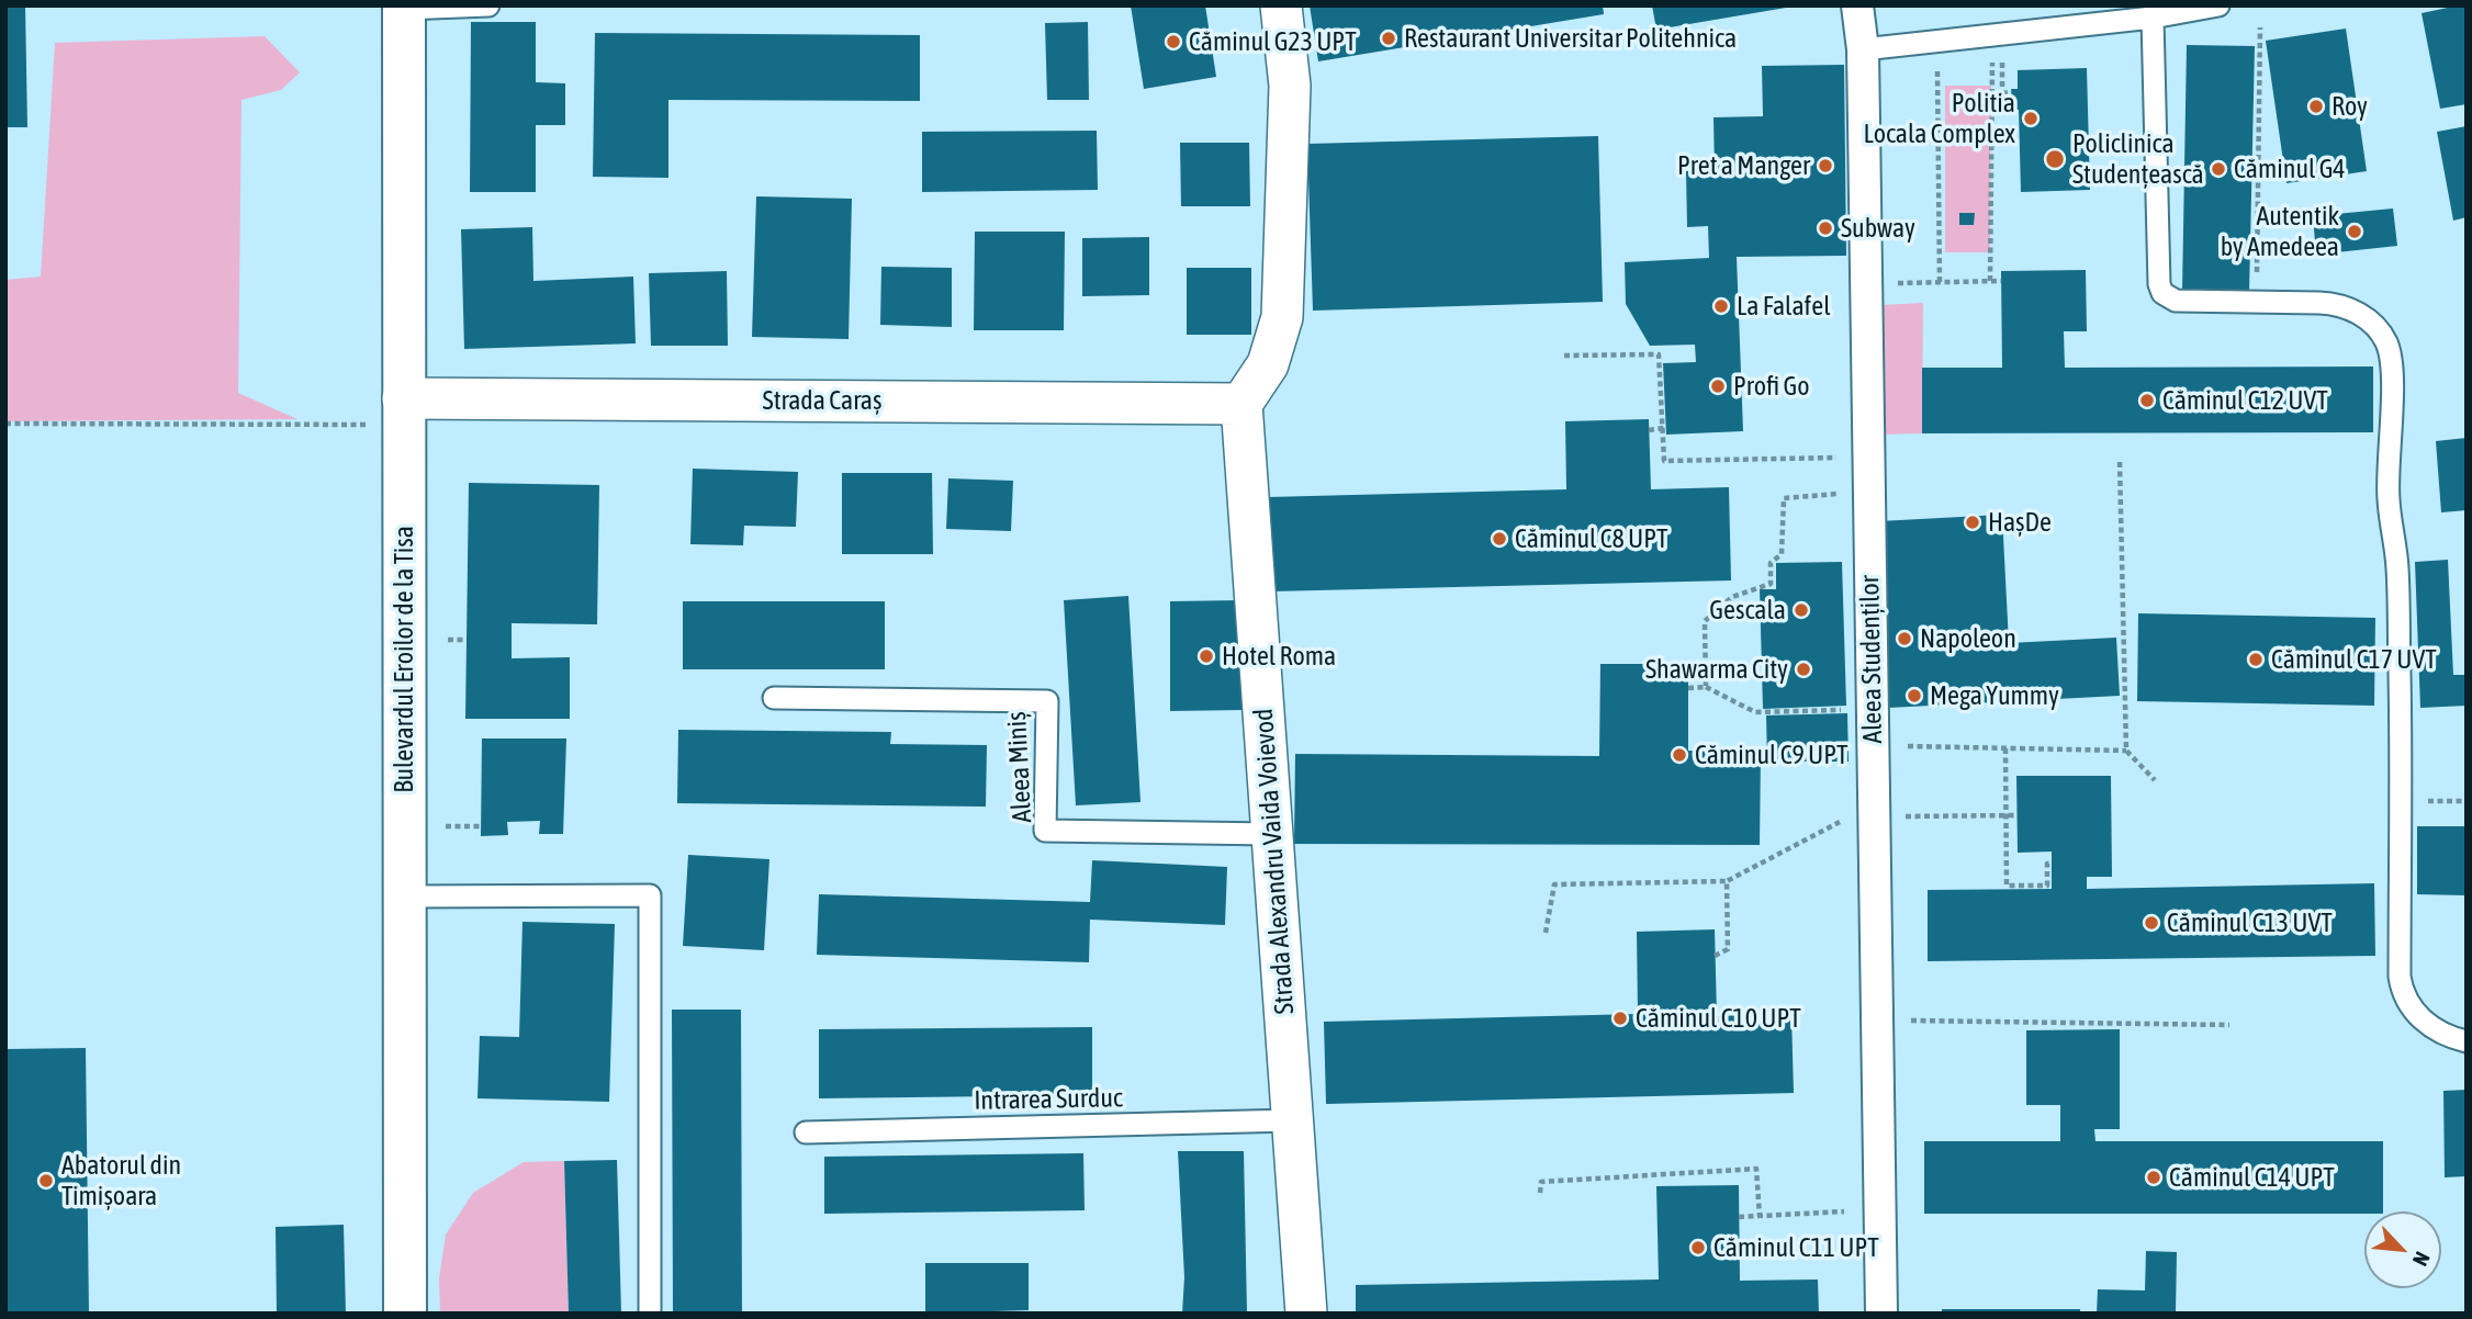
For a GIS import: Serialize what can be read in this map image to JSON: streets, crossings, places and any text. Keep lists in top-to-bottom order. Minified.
{"streets":{"street":["Strada Caraș","Bulevardul Eroilor de la Tisa","Aleea Studenților","Strada Alexandru Vaida Voievod"],"lane":["Aleea Miniș","Intrarea Surduc"]},"crossings":[["Strada Caraș","Bulevardul Eroilor de la Tisa"],["Strada Caraș","Strada Alexandru Vaida Voievod"],["Aleea Miniș","Strada Alexandru Vaida Voievod"],["Strada Alexandru Vaida Voievod","Intrarea Surduc"]],"places":["Restaurant Universitar Politehnica","Căminul G23 UPT","Roy","Politia Locala Complex","Policlinica Studențească","Pret a Manger","Căminul G4","Subway","Autentik by Amedeea","La Falafel","Profi Go","Căminul C12 UVT","HașDe","Căminul C8 UPT","Gescala","Napoleon","Hotel Roma","Căminul C17 UVT","Shawarma City","Mega Yummy","Căminul C9 UPT","Căminul C13 UVT","Căminul C10 UPT","Căminul C14 UPT","Abatorul din Timișoara","Căminul C11 UPT"],"north":"bottom right"}
